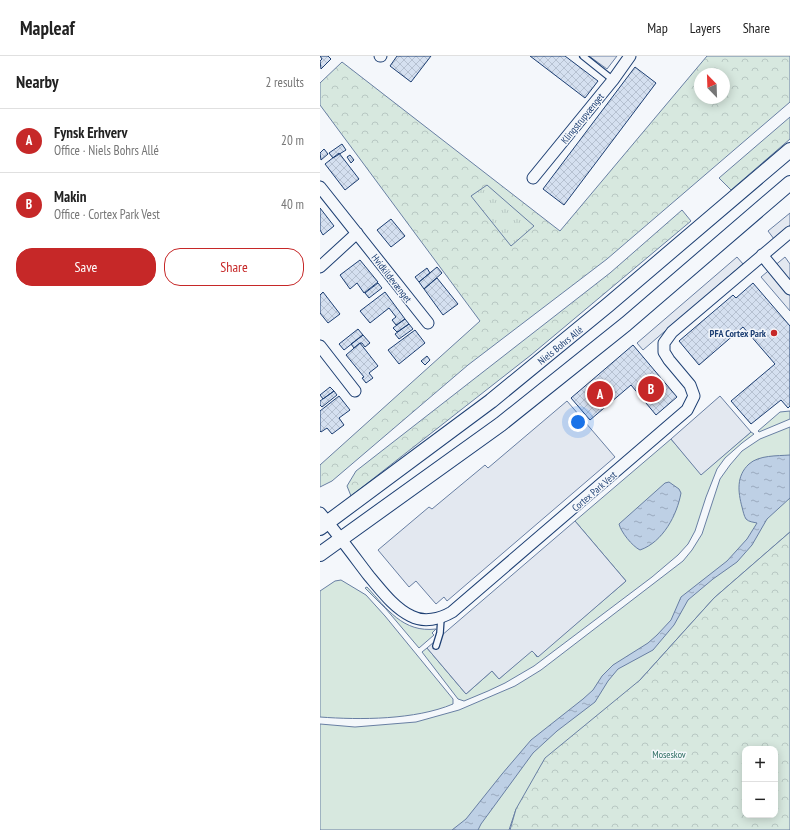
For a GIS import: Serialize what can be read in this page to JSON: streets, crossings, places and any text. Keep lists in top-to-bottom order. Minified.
{"streets":{"street":["Klingstrupvænget","Hvidkildevænget","Niels Bohrs Allé","Cortex Park Vest"]},"parks":["Moseskov"],"places":["PFA Cortex Park"],"north":"top left","page":{"header":"Mapleaf","nav":["Map","Layers","Share"],"heading":["Nearby","2 results"],"list":[{"mark":"A","name":"Fynsk Erhverv","note":"Office · Niels Bohrs Allé","value":"20 m"},{"mark":"B","name":"Makin","note":"Office · Cortex Park Vest","value":"40 m"}],"buttons":["Save","Share"],"pins":["B","A"],"map_buttons":["+","−"]}}
